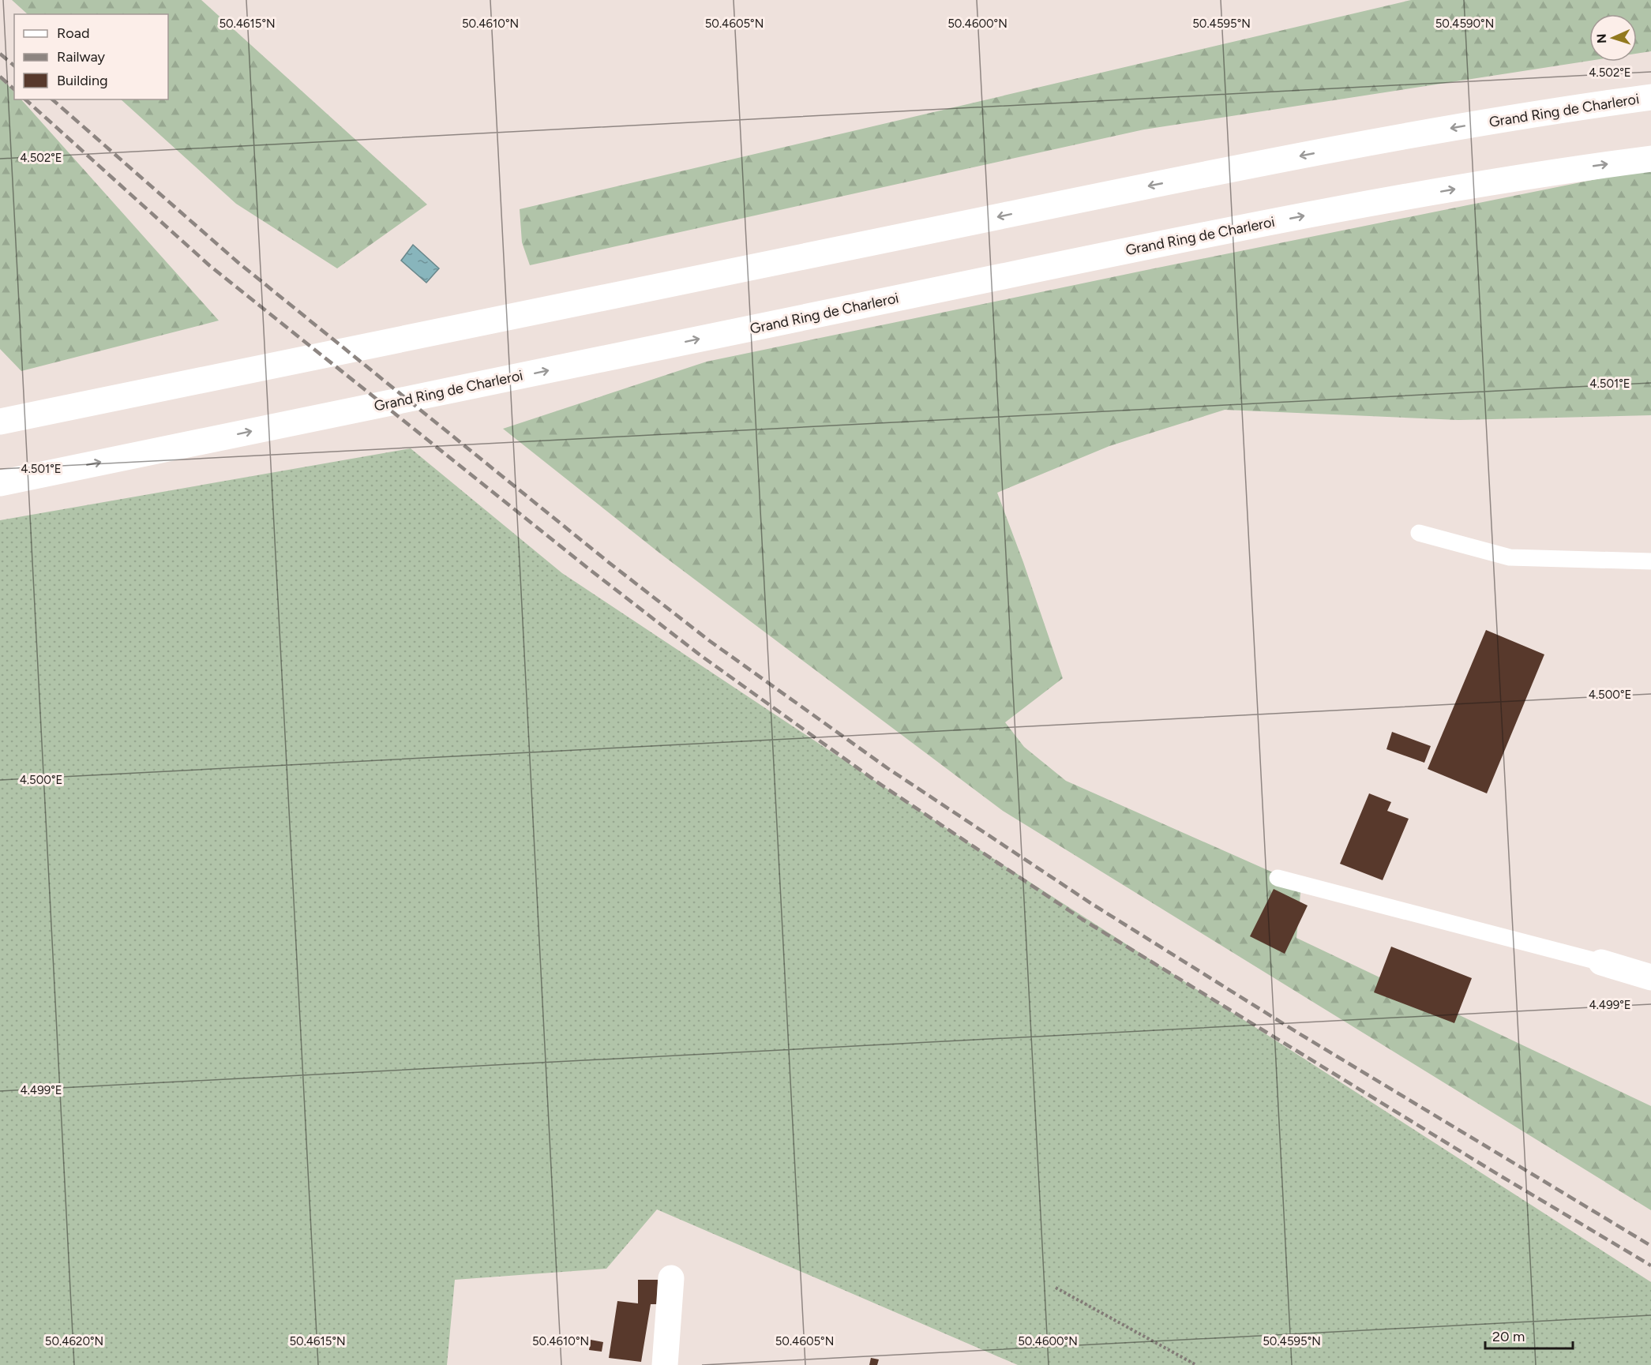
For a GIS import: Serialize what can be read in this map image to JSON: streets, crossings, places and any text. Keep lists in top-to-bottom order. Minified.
{"streets":{"main road":["Grand Ring de Charleroi"]},"legend":["Road","Railway","Building"],"scale_bar":"20 m","north":"left","coordinates":["50.4615°N","50.4610°N","50.4605°N","50.4600°N","50.4595°N","50.4590°N","4.502°E","4.501°E","4.500°E","4.499°E","50.4620°N"]}
